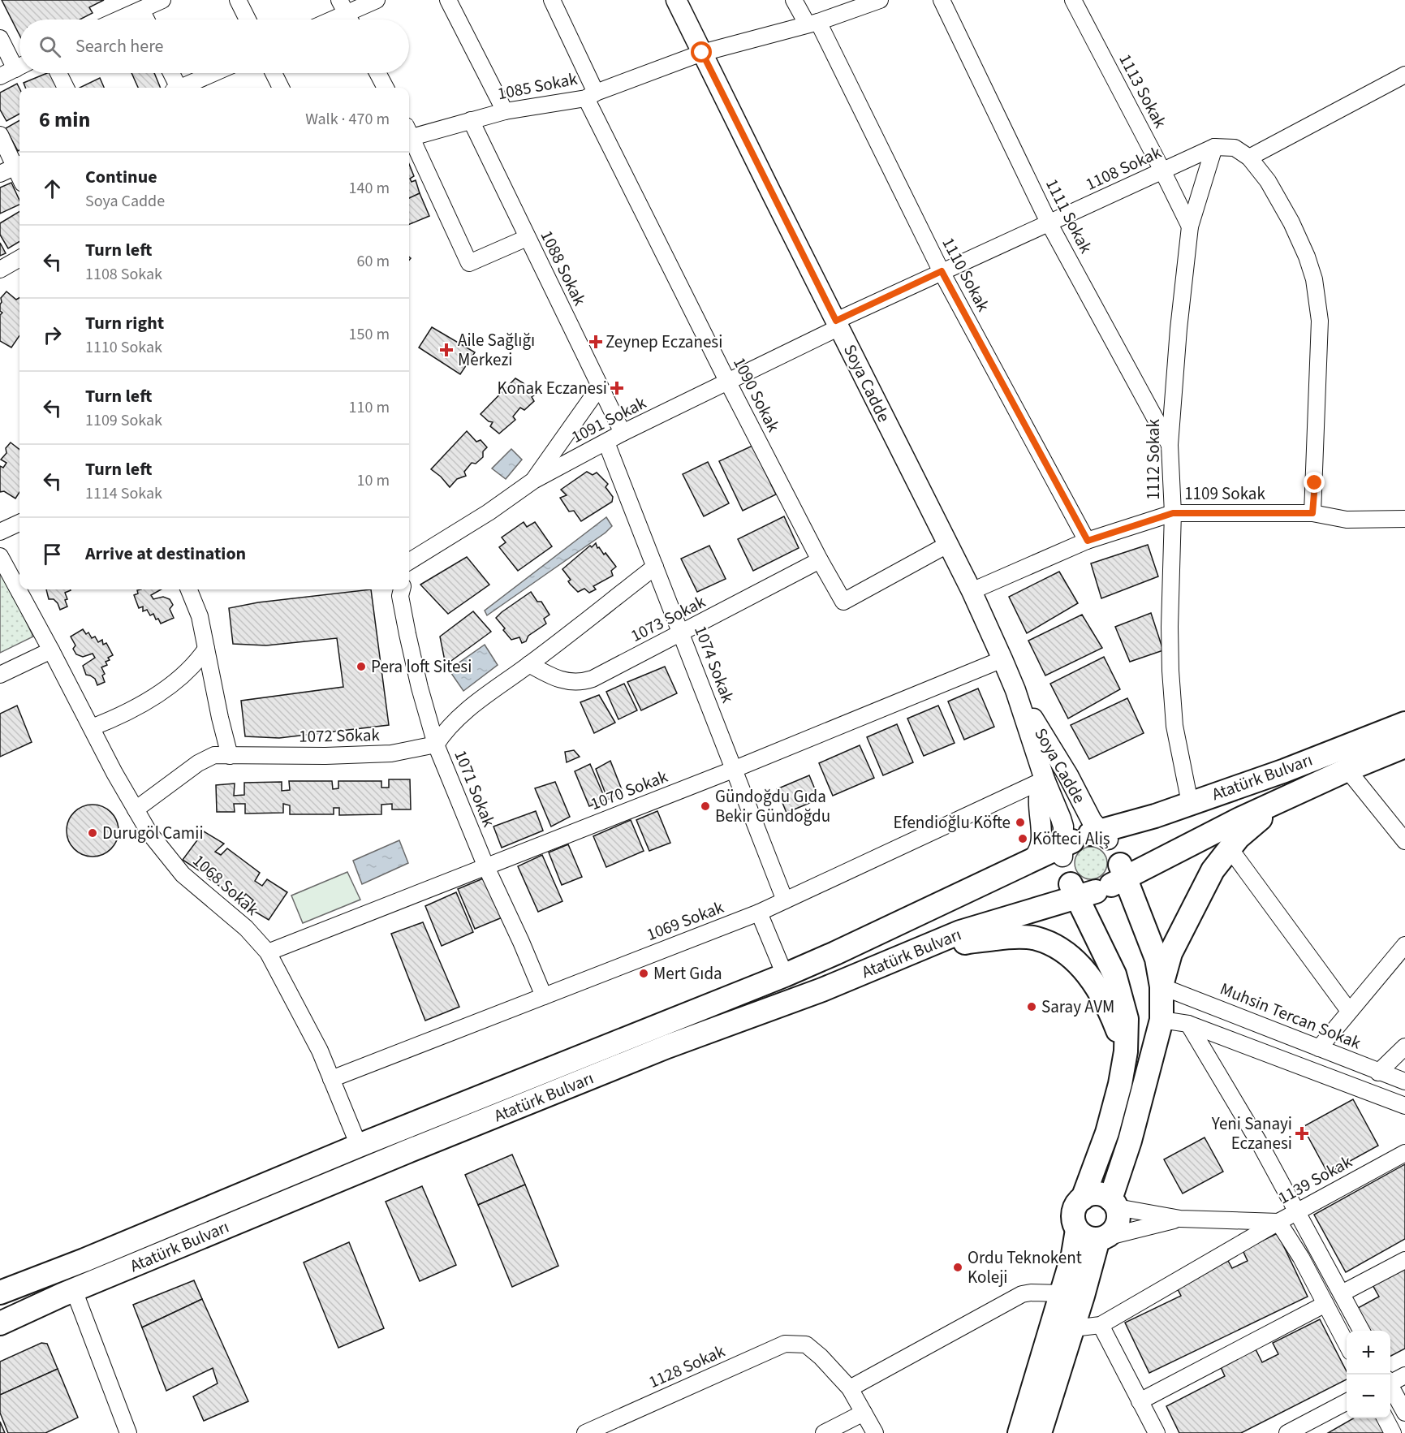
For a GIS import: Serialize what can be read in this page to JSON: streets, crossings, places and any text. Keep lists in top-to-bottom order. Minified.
{"streets":{"highway":["Atatürk Bulvarı"],"main road":["Soya Cadde"],"street":["1085 Sokak","1113 Sokak","1108 Sokak","1111 Sokak","1088 Sokak","1110 Sokak","1090 Sokak","1091 Sokak","1112 Sokak","1109 Sokak","1073 Sokak","1074 Sokak","1072 Sokak","1071 Sokak","1070 Sokak","1068 Sokak","1069 Sokak","Muhsin Tercan Sokak","1139 Sokak","1128 Sokak"]},"crossings":[["1085 Sokak","1088 Sokak"],["1085 Sokak","1110 Sokak"],["1085 Sokak","Soya Cadde"],["1085 Sokak","1090 Sokak"],["1113 Sokak","1108 Sokak"],["1113 Sokak","1112 Sokak"],["1108 Sokak","1111 Sokak"],["1108 Sokak","1110 Sokak"],["1108 Sokak","Soya Cadde"],["1108 Sokak","1091 Sokak"],["1108 Sokak","1112 Sokak"],["1111 Sokak","1112 Sokak"],["1088 Sokak","1091 Sokak"],["1110 Sokak","1109 Sokak"],["Soya Cadde","1090 Sokak"],["Soya Cadde","1091 Sokak"],["Soya Cadde","1109 Sokak"],["Soya Cadde","Atatürk Bulvarı"],["Soya Cadde","1070 Sokak"],["Soya Cadde","1069 Sokak"],["1090 Sokak","1091 Sokak"],["1090 Sokak","1073 Sokak"],["1091 Sokak","1074 Sokak"],["1112 Sokak","1109 Sokak"],["1112 Sokak","Atatürk Bulvarı"],["1073 Sokak","1074 Sokak"],["1074 Sokak","1070 Sokak"],["1074 Sokak","1069 Sokak"],["1072 Sokak","1071 Sokak"],["1072 Sokak","1068 Sokak"],["Atatürk Bulvarı","1068 Sokak"],["1071 Sokak","1070 Sokak"],["1071 Sokak","1069 Sokak"],["1070 Sokak","1068 Sokak"],["1068 Sokak","1069 Sokak"]],"places":{"health":["Zeynep Eczanesi","Aile Sağlığı Merkezi","Konak Eczanesi","Yeni Sanayi Eczanesi"],"other":["Pera loft Sitesi","Gündoğdu Gıda Bekir Gündoğdu","Efendioğlu Köfte","Durugöl Camii","Köfteci Aliş","Mert Gıda","Saray AVM","Ordu Teknokent Koleji"]},"page":{"search":"Search here","heading":["6 min","Walk · 470 m"],"list":[["Continue","Soya Cadde","140 m"],["Turn left","1108 Sokak","60 m"],["Turn right","1110 Sokak","150 m"],["Turn left","1109 Sokak","110 m"],["Turn left","1114 Sokak","10 m"],"Arrive at destination"],"map_buttons":["+","−"]}}
